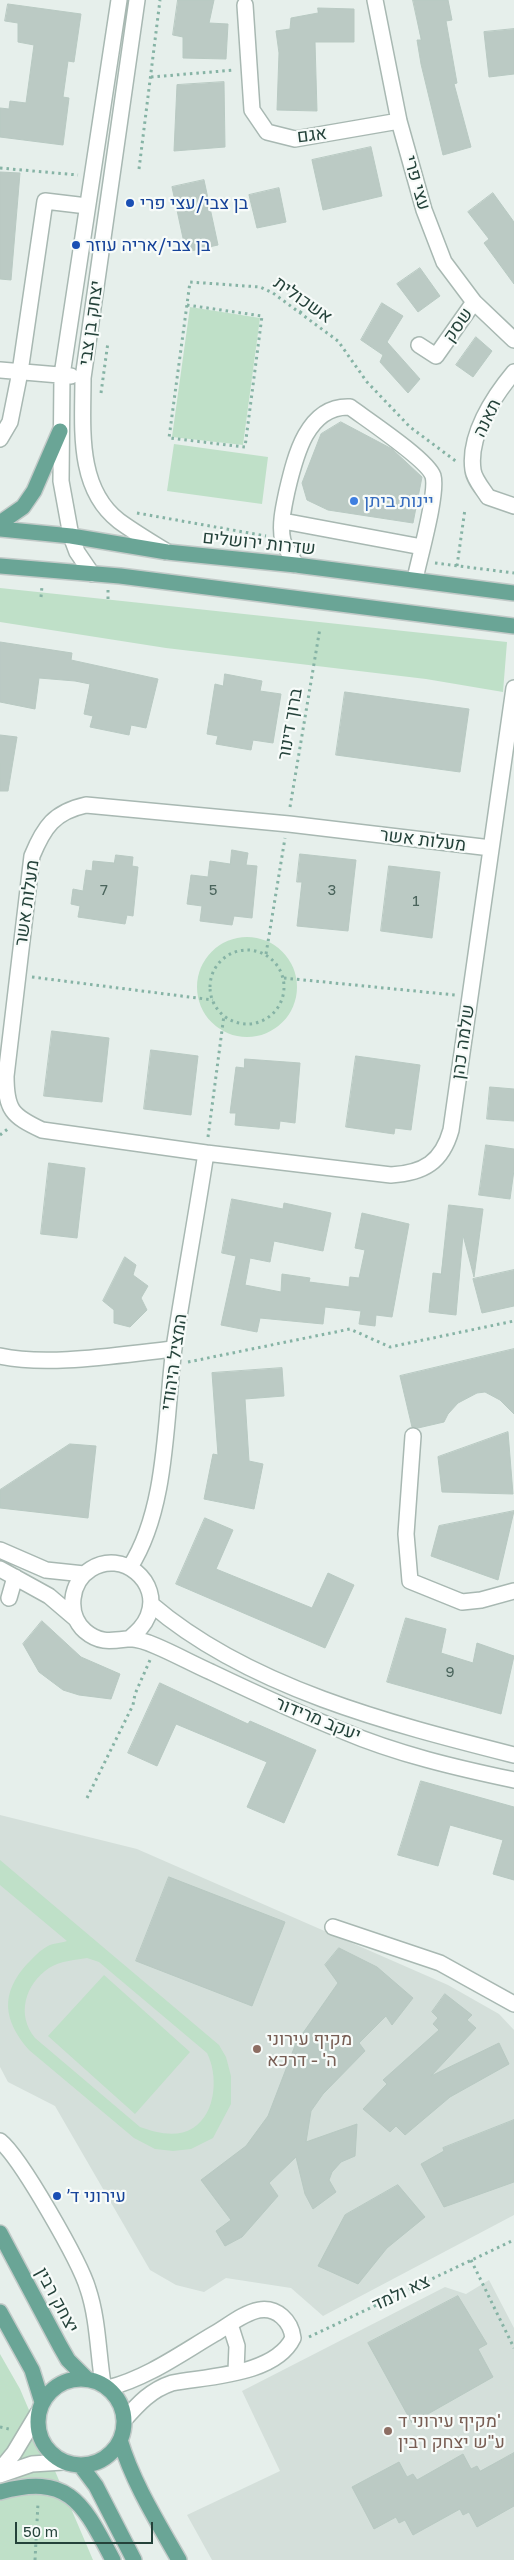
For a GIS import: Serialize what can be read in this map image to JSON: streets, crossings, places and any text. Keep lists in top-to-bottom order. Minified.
{"streets":{"main road":["שדרות ירושלים","יצחק רבין"],"street":["אגם","עצי פרי","יצחק בן צבי","שסק","תאנה","מעלות אשר","שלמה כהן","המציל היהודי","יעקב מרידור"],"path":["אשכולית","ברוך דינור","צא ולמד"]},"crossings":[["אגם","עצי פרי"],["עצי פרי","שסק"],["אשכולית","תאנה"],["יצחק בן צבי","שדרות ירושלים"],["ברוך דינור","מעלות אשר"],["מעלות אשר","שלמה כהן"],["מעלות אשר","המציל היהודי"],["שלמה כהן","המציל היהודי"],["המציל היהודי","יעקב מרידור"]],"places":["בן צבי/עצי פרי","בן צבי/אריה עוזר","יינות ביתן","מקיף עירוני ה' - דרכא","עירוני ד׳","מקיף עירוני ד' ע\"ש יצחק רבין"],"house_numbers":["7","5","3","1","9"],"scale_bar":"50 m"}
